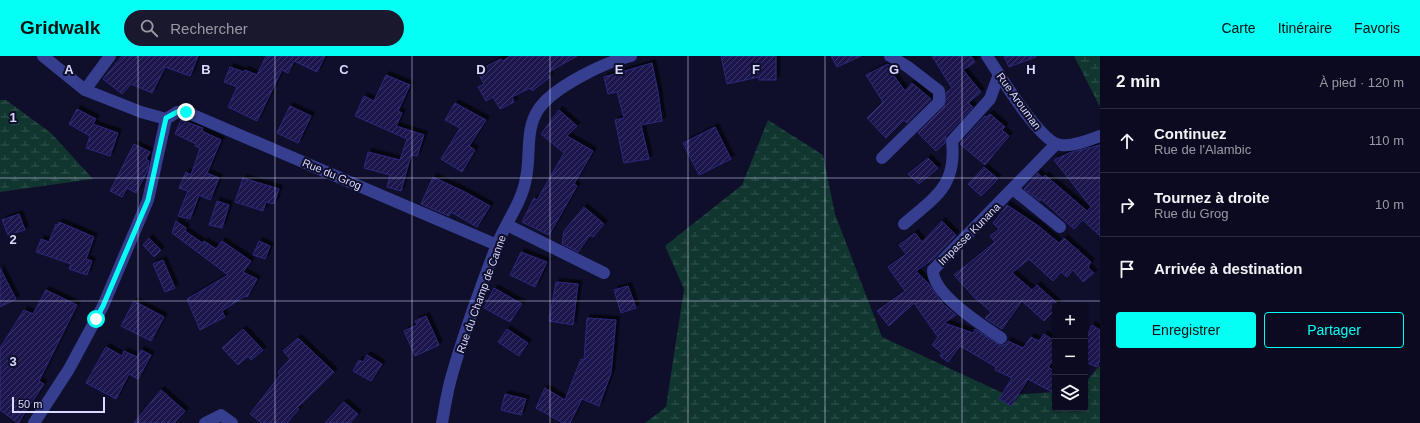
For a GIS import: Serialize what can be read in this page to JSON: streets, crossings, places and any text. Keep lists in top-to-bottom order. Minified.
{"streets":{"street":["Rue Arouman","Rue du Grog","Impasse Kunana","Rue du Champ de Canne"]},"crossings":[["Rue Arouman","Impasse Kunana"],["Rue du Grog","Rue du Champ de Canne"]],"scale_bar":"50 m","page":{"header":"Gridwalk","search":"Rechercher","nav":["Carte","Itinéraire","Favoris"],"heading":["2 min","À pied · 120 m"],"list":[["Continuez","Rue de l'Alambic","110 m"],["Tournez à droite","Rue du Grog","10 m"],"Arrivée à destination"],"buttons":["Enregistrer","Partager"],"map_buttons":["+","−"],"scale":"50 m"},"grid":{"columns":["A","B","C","D","E","F","G","H"],"rows":["1","2","3"]}}
